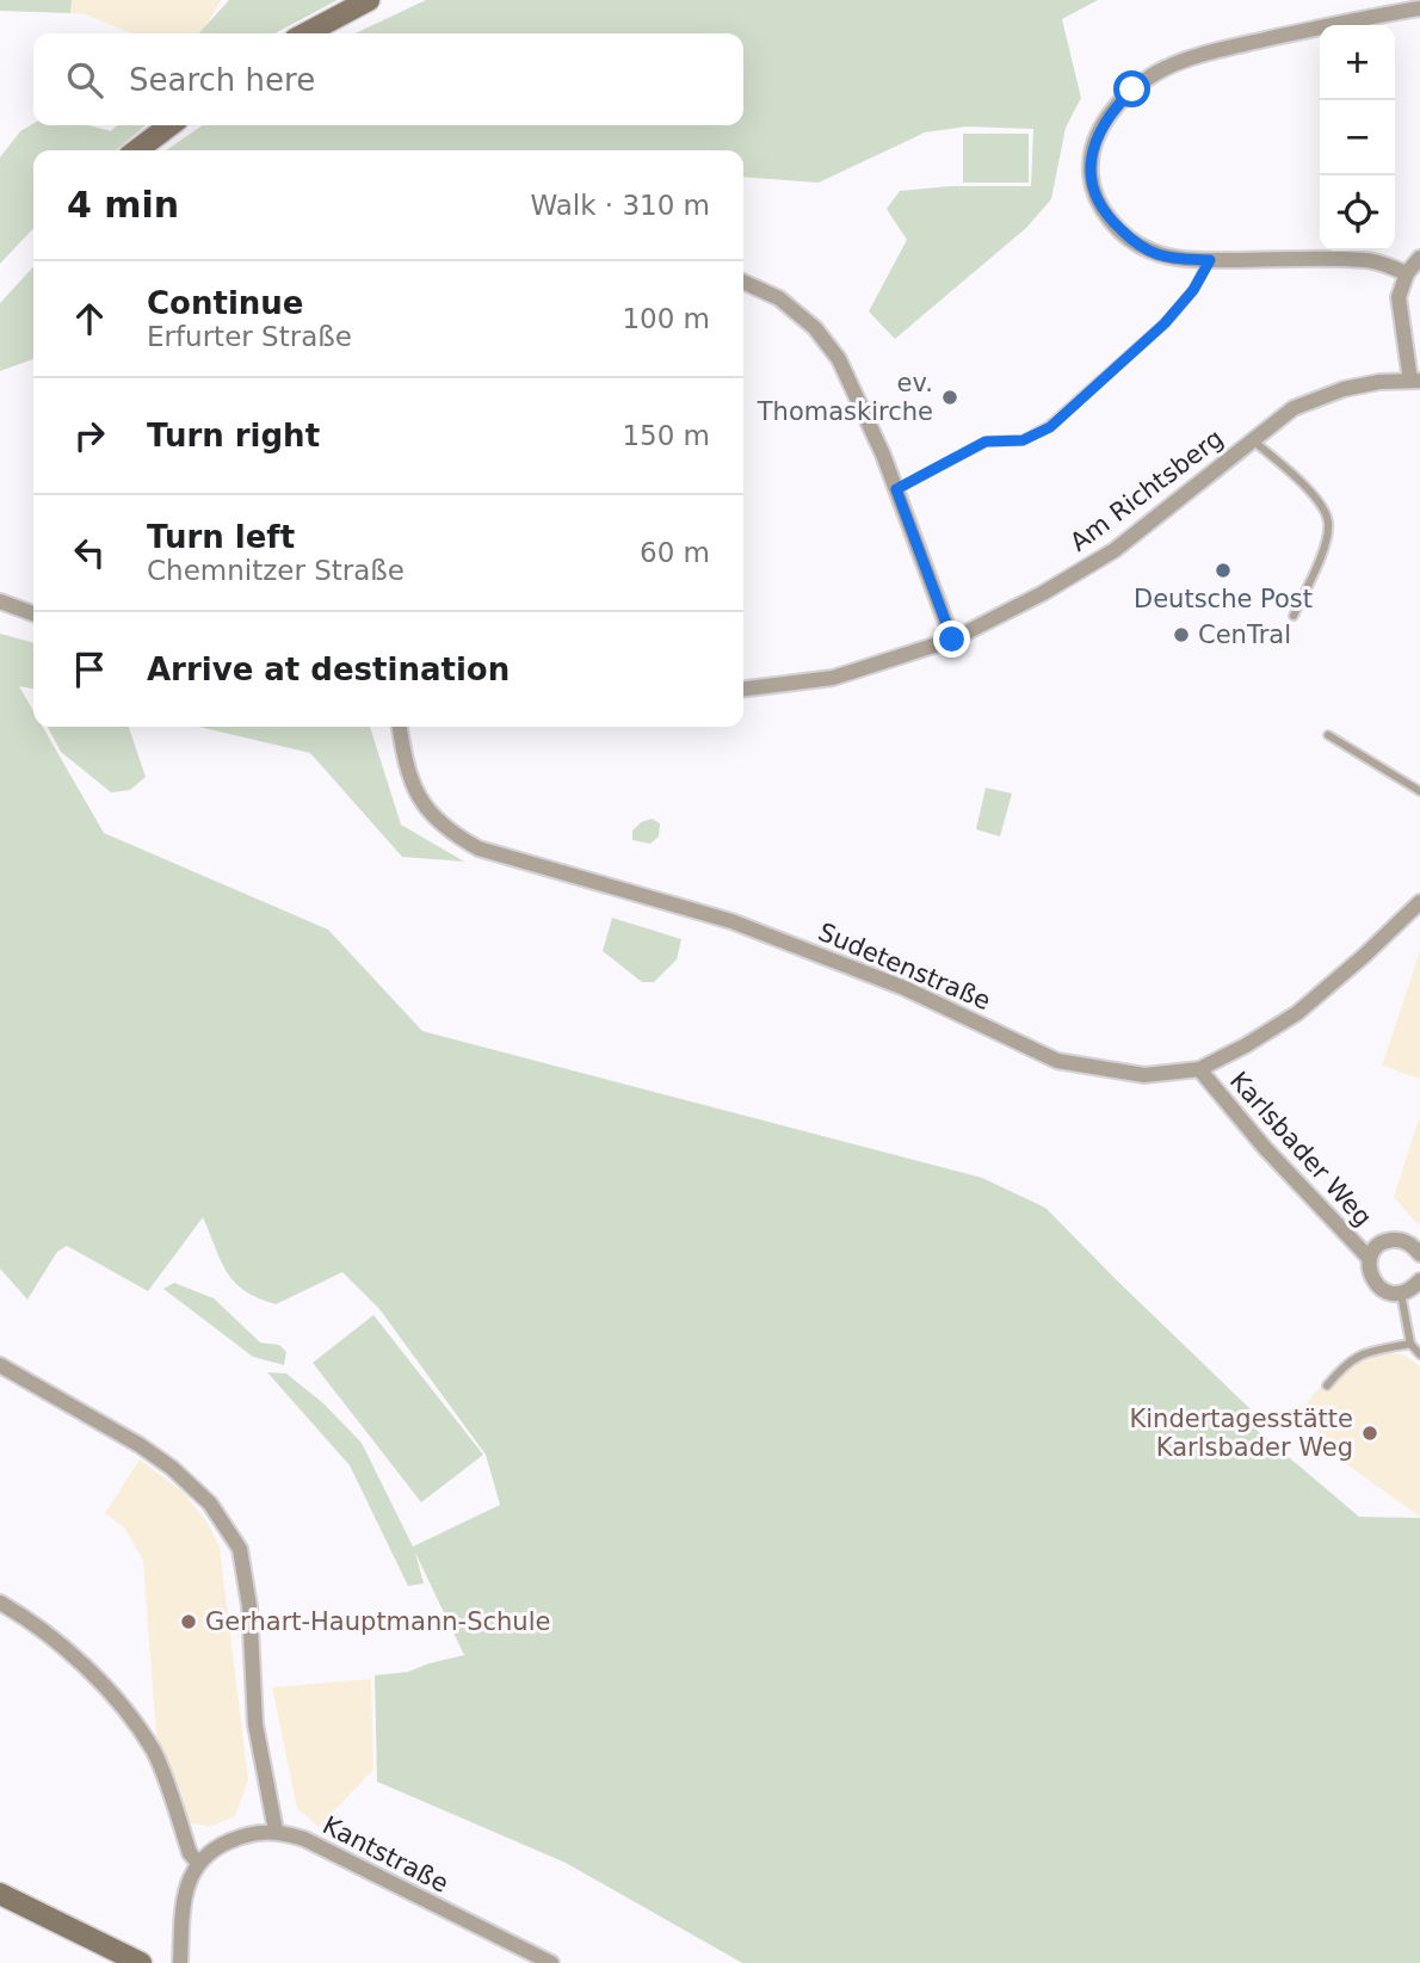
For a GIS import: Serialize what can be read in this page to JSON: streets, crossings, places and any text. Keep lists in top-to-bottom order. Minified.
{"streets":{"street":["Am Richtsberg","Sudetenstraße","Karlsbader Weg","Kantstraße"]},"crossings":[["Sudetenstraße","Karlsbader Weg"]],"places":["ev. Thomaskirche","Deutsche Post","CenTral","Kindertagesstätte Karlsbader Weg","Gerhart-Hauptmann-Schule"],"page":{"map_buttons":["+","−"],"search":"Search here","heading":["4 min","Walk · 310 m"],"list":[["Continue","Erfurter Straße","100 m"],["Turn right","150 m"],["Turn left","Chemnitzer Straße","60 m"],"Arrive at destination"]}}
